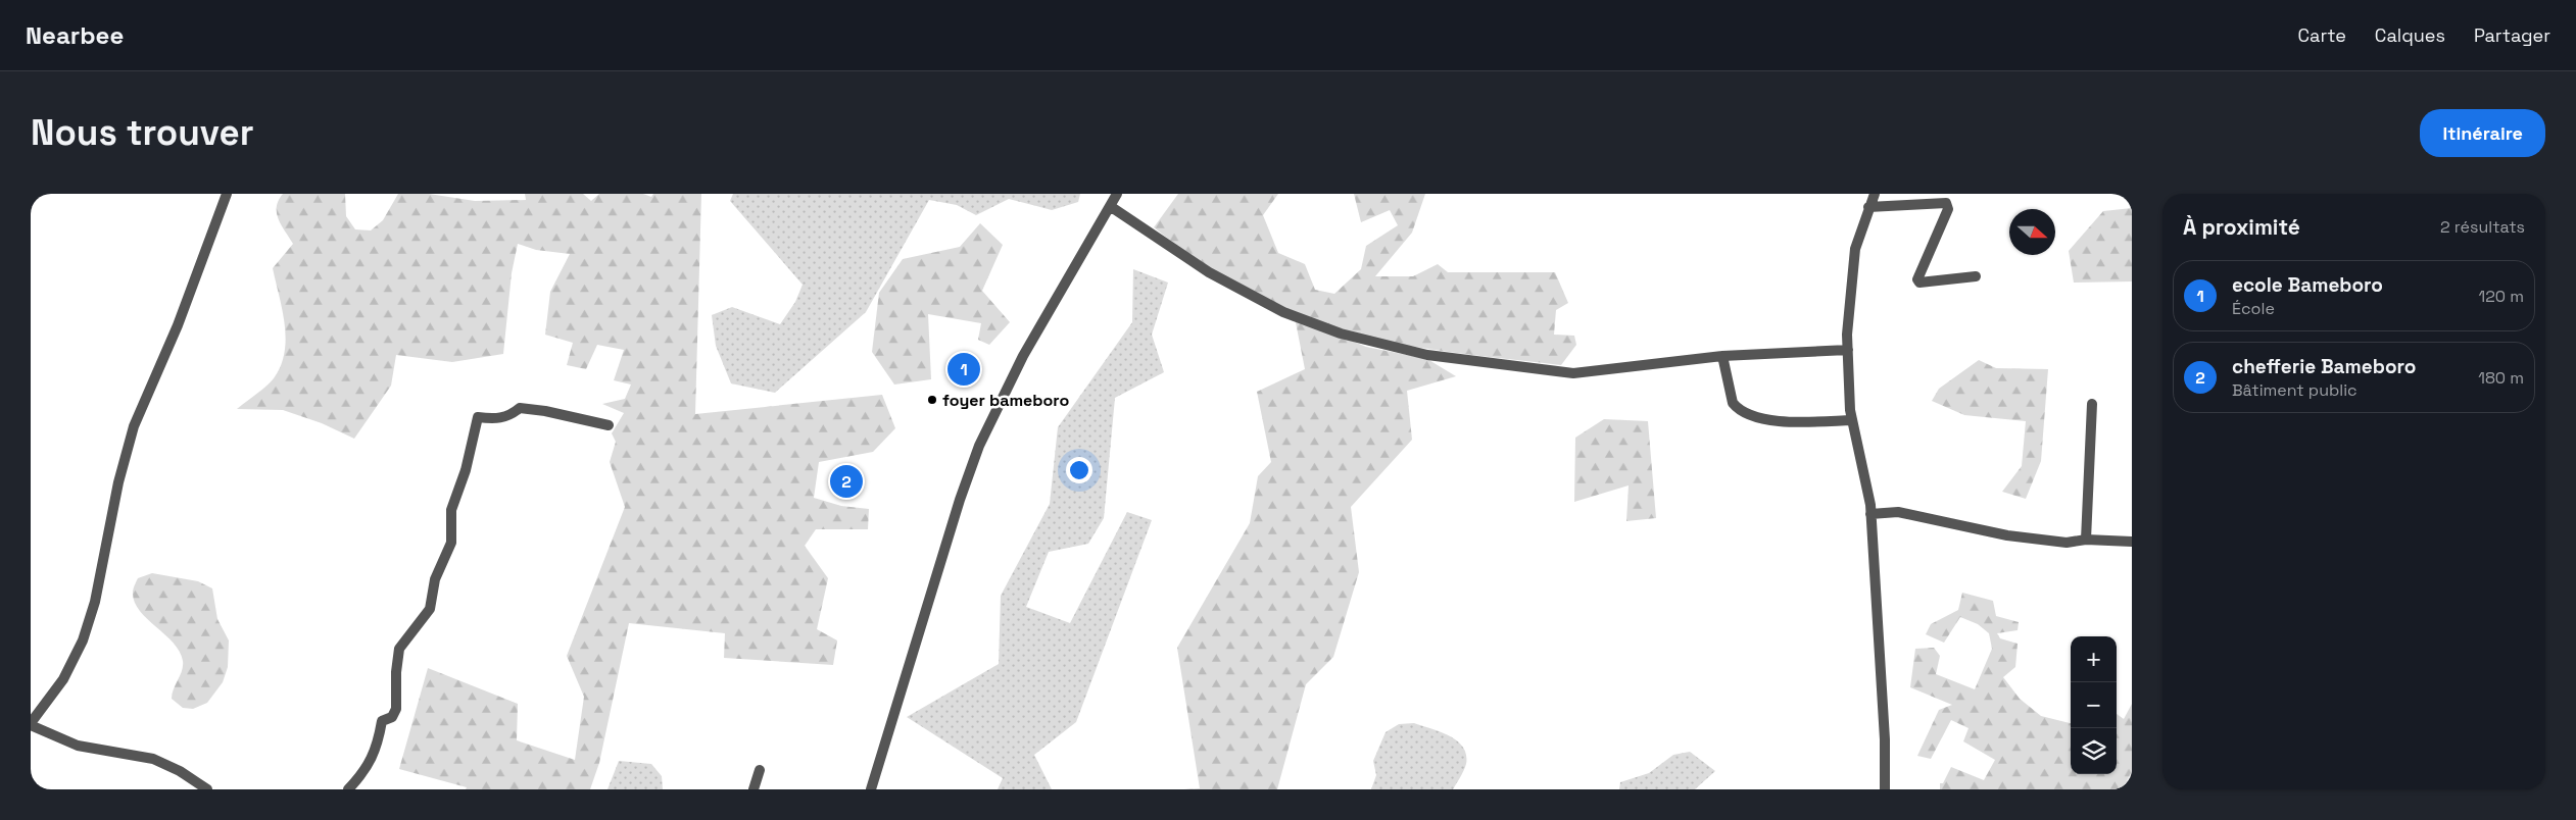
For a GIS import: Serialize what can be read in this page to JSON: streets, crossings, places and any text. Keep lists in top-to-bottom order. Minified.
{"places":["foyer bameboro"],"north":"right","page":{"header":"Nearbee","nav":["Carte","Calques","Partager"],"buttons":"Itinéraire","title":"Nous trouver","heading":["À proximité","2 résultats"],"list":[{"mark":"1","name":"ecole Bameboro","note":"École","value":"120 m"},{"mark":"2","name":"chefferie Bameboro","note":"Bâtiment public","value":"180 m"}],"pins":["1","2"],"map_buttons":["+","−"]}}
